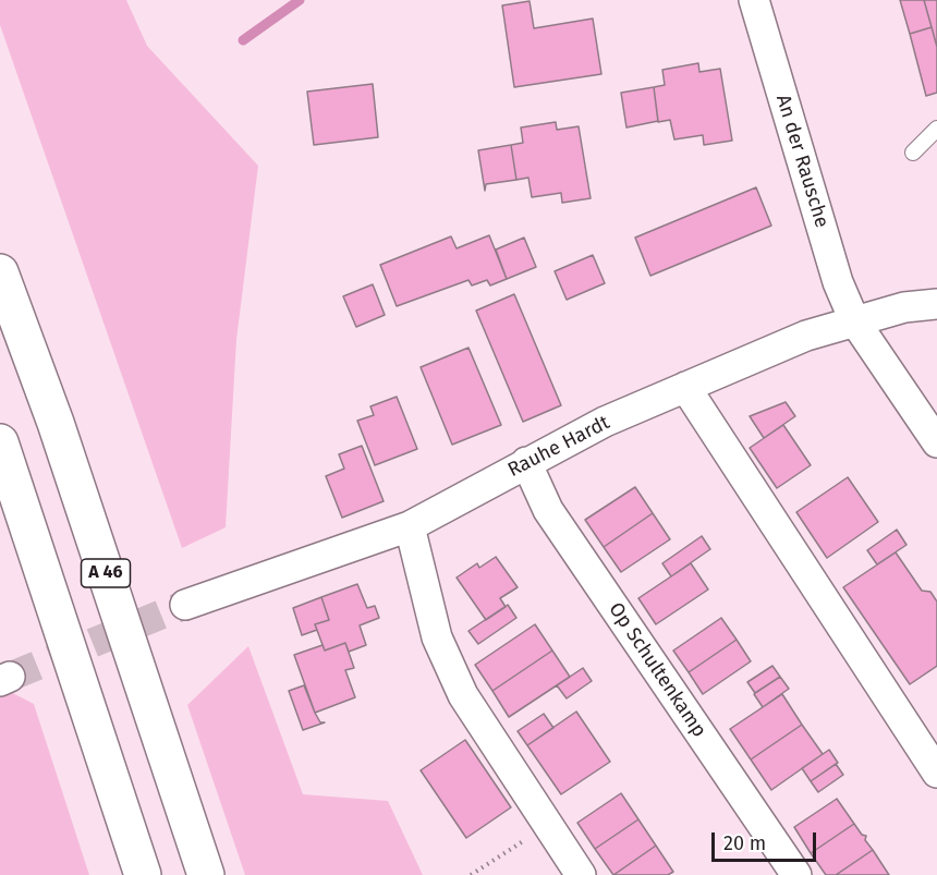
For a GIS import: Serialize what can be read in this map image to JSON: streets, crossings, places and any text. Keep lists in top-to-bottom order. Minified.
{"streets":{"highway":["A 46"],"street":["An der Rausche","Rauhe Hardt","Op Schultenkamp"]},"crossings":[["An der Rausche","Rauhe Hardt"],["Rauhe Hardt","Op Schultenkamp"]],"scale_bar":"20 m"}
